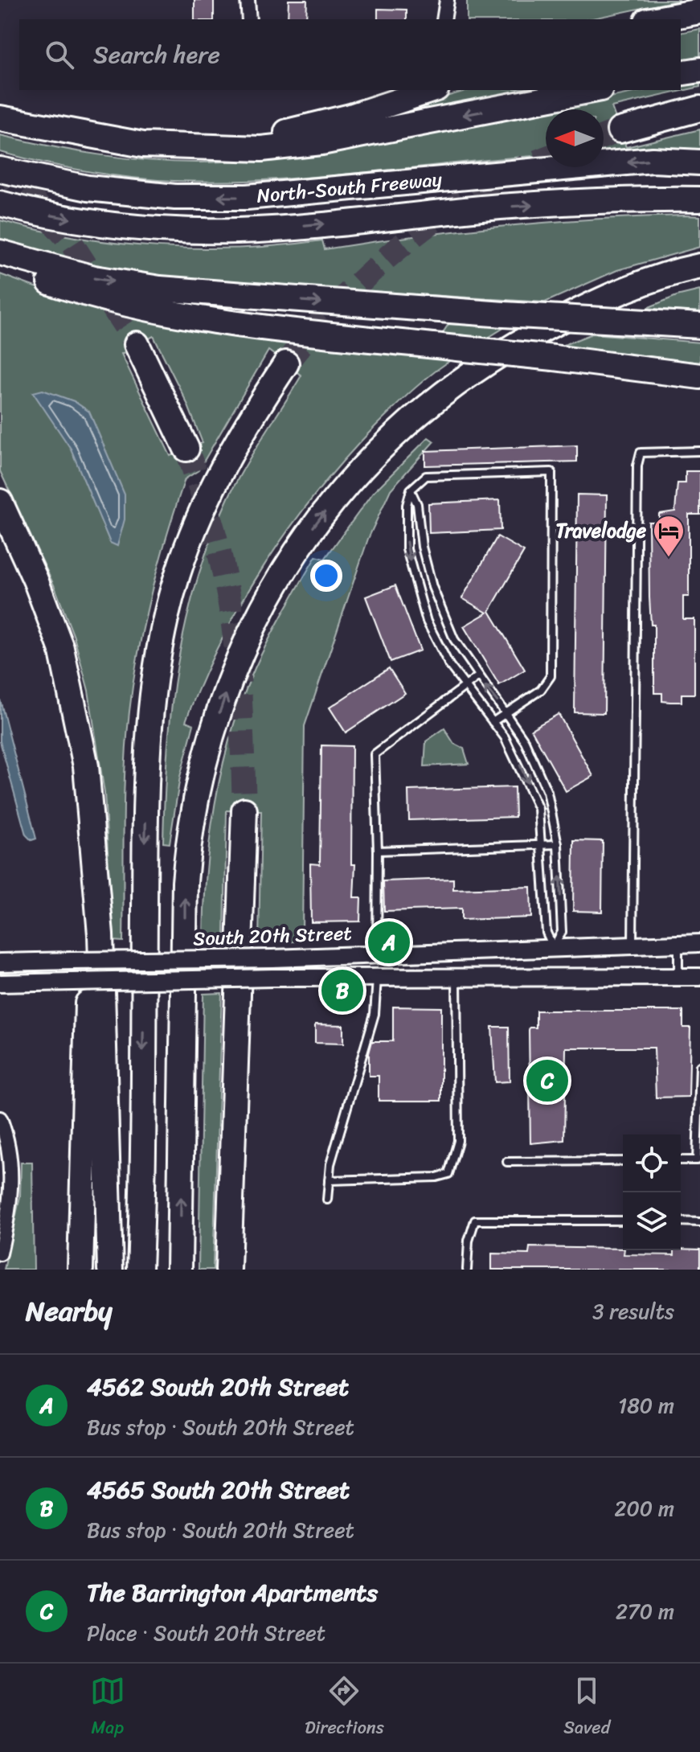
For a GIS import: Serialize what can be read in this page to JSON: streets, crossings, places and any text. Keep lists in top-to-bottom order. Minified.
{"streets":{"highway":["North-South Freeway"],"street":["South 20th Street"]},"places":{"hotel":["Travelodge"]},"north":"left","page":{"search":"Search here","pins":["A","B","C"],"heading":["Nearby","3 results"],"list":[{"mark":"A","name":"4562 South 20th Street","note":"Bus stop · South 20th Street","value":"180 m"},{"mark":"B","name":"4565 South 20th Street","note":"Bus stop · South 20th Street","value":"200 m"},{"mark":"C","name":"The Barrington Apartments","note":"Place · South 20th Street","value":"270 m"}],"nav":["Map","Directions","Saved"]}}
